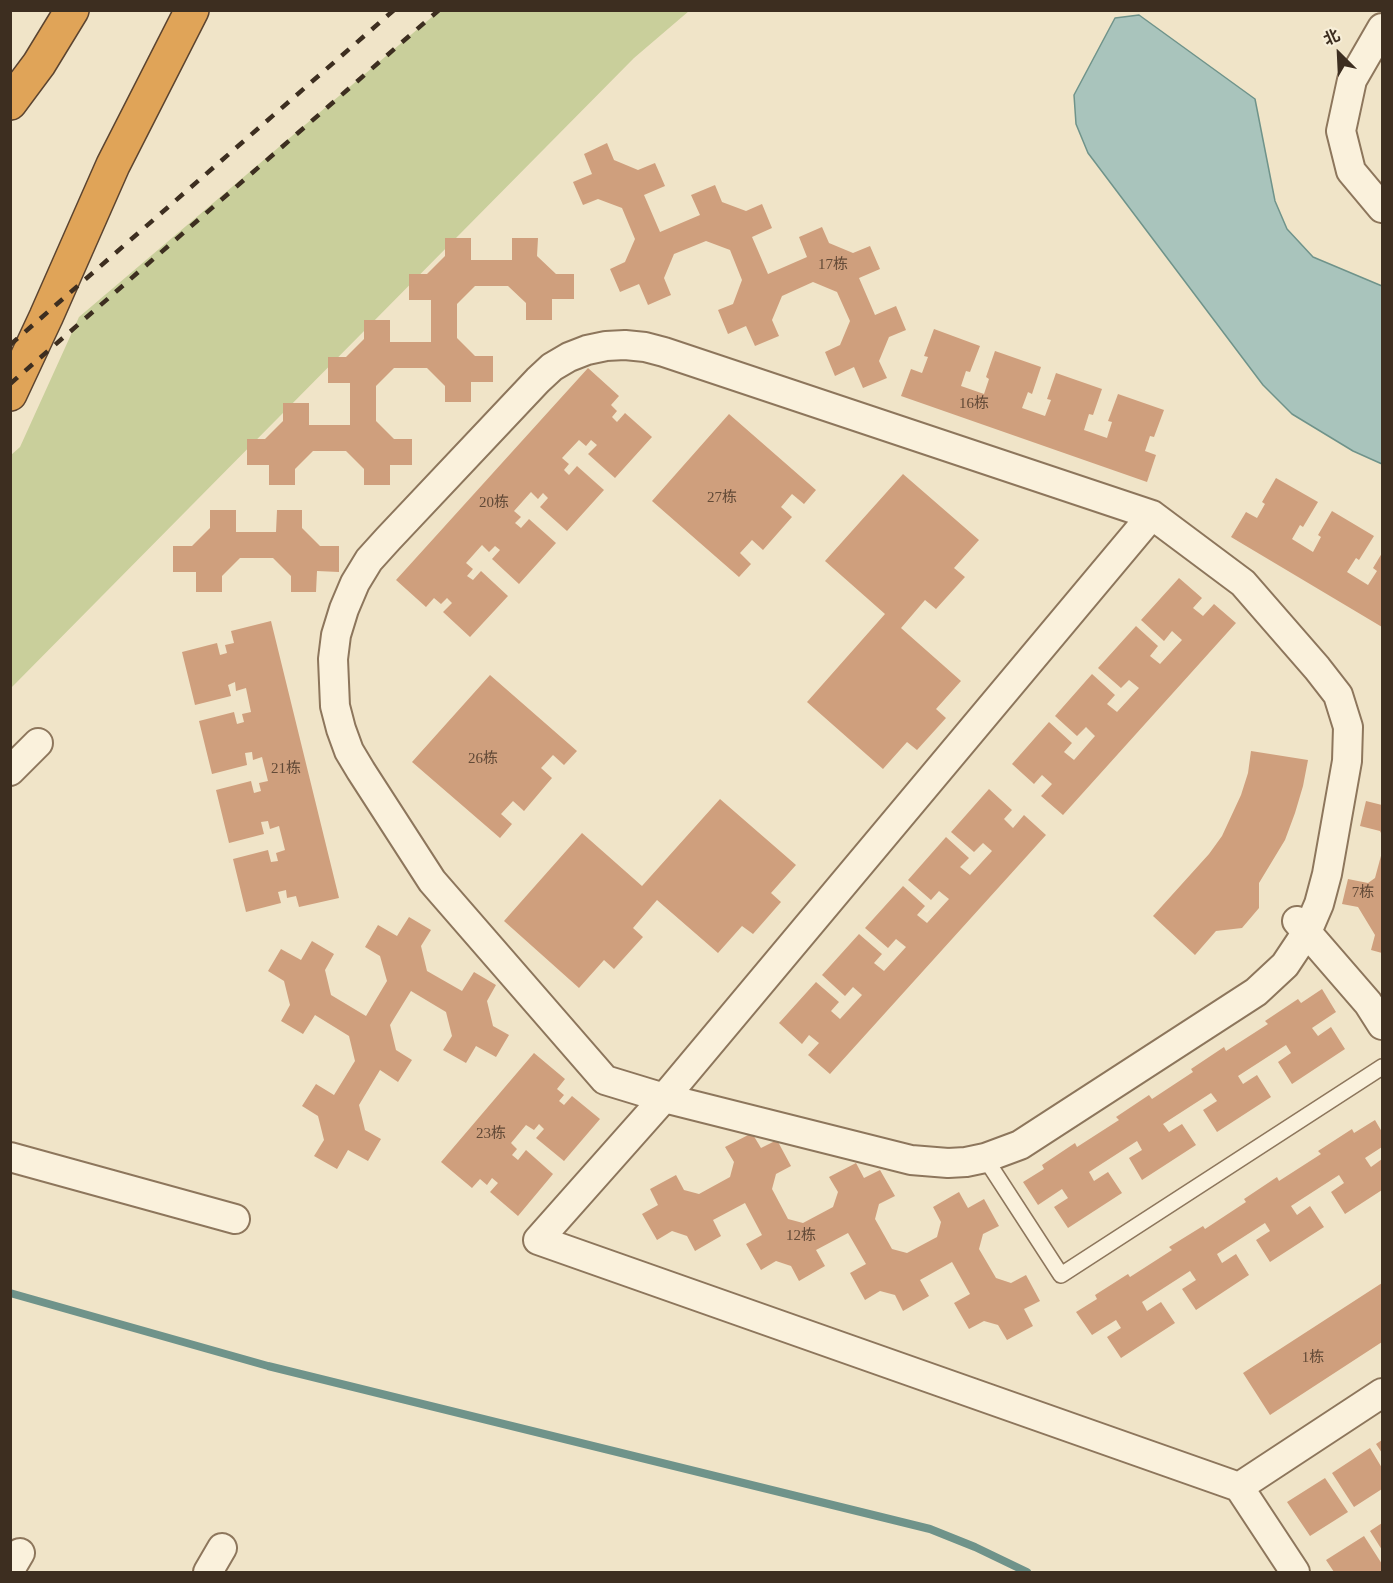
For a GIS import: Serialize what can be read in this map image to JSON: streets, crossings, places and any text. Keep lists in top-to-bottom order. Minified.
{"house_numbers":["17栋","16栋","27栋","20栋","26栋","21栋","7栋","23栋","12栋","1栋"],"north":"top left"}
